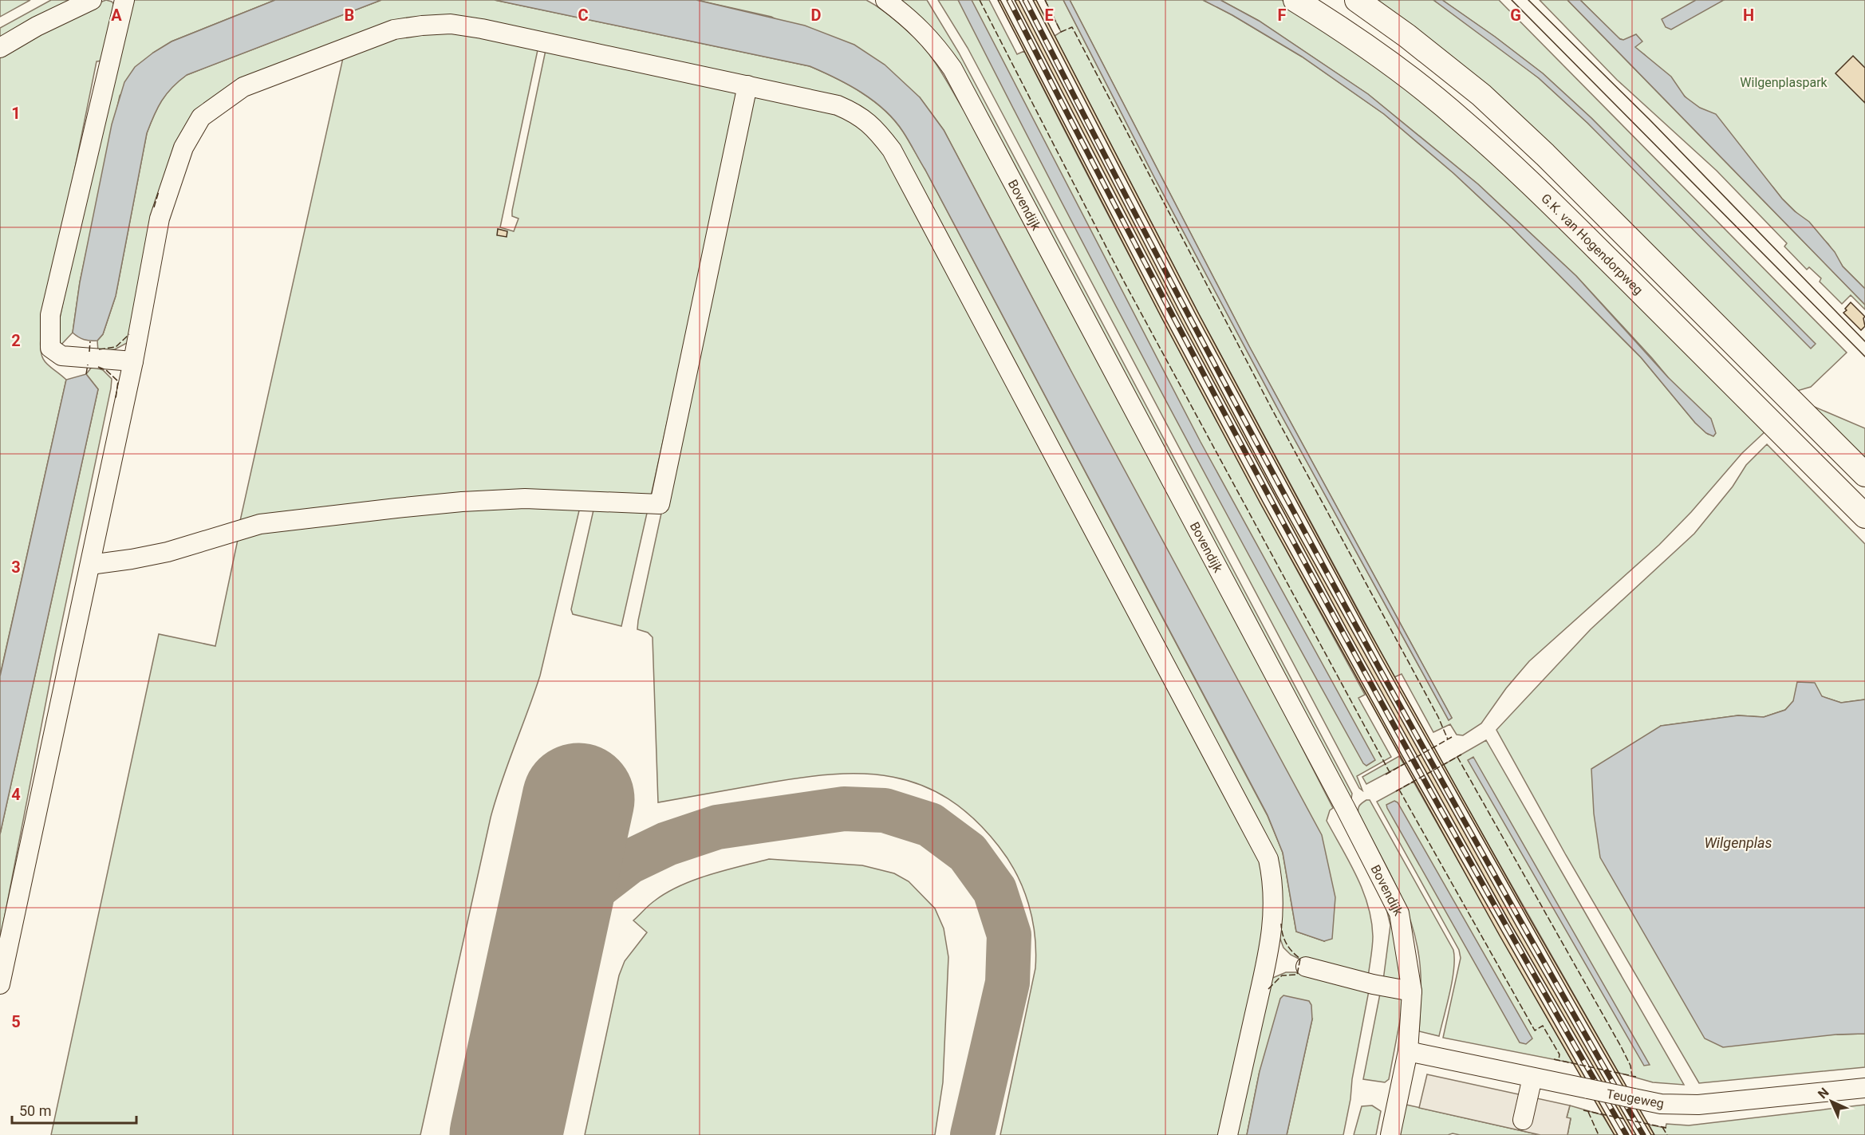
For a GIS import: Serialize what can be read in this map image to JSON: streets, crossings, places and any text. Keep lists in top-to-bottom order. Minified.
{"streets":{"main road":["G.K. van Hogendorpweg"],"street":["Bovendijk","Teugeweg"]},"crossings":[["Bovendijk","Teugeweg"]],"water":["Wilgenplas"],"parks":["Wilgenplaspark"],"scale_bar":"50 m","north":"top left","grid":{"columns":["A","B","C","D","E","F","G","H"],"rows":["1","2","3","4","5"]}}
